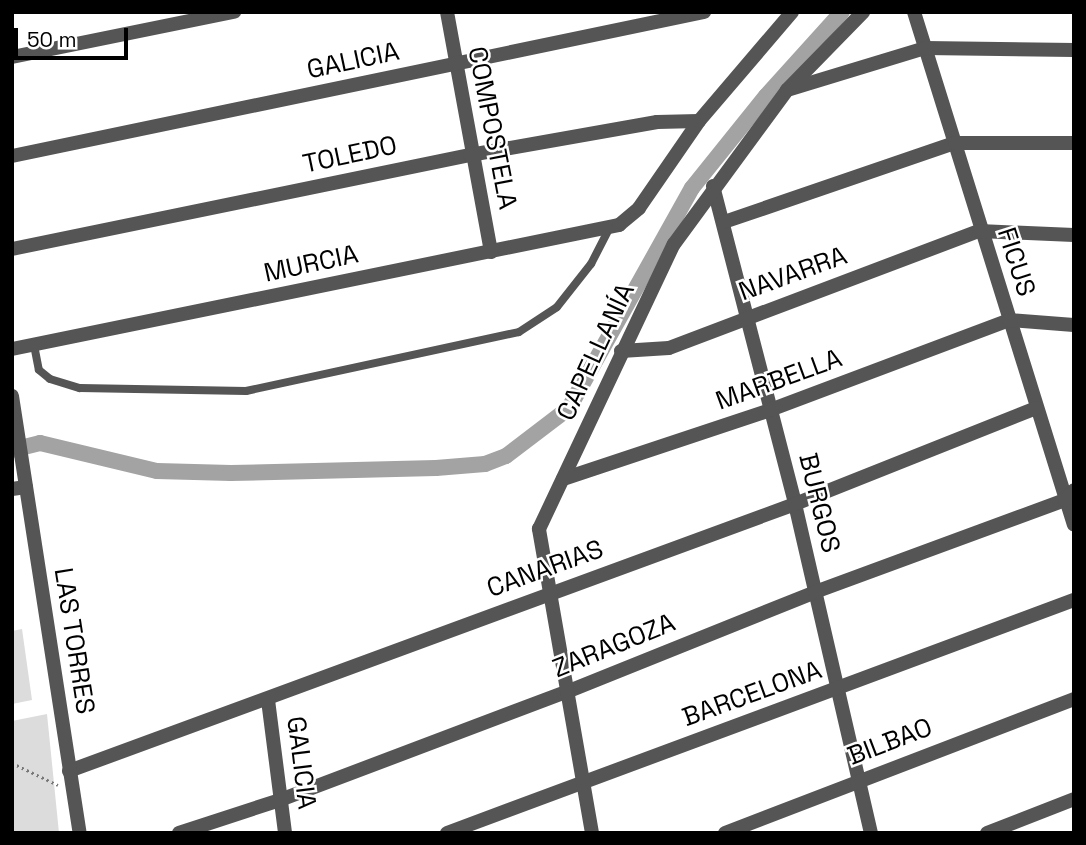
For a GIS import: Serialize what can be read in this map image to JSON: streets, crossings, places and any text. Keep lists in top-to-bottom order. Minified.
{"streets":{"street":["GALICIA","COMPOSTELA","TOLEDO","FICUS","MURCIA","NAVARRA","CAPELLANÍA","MARBELLA","BURGOS","CANARIAS","LAS TORRES","ZARAGOZA","BARCELONA","BILBAO"]},"crossings":[["GALICIA","COMPOSTELA"],["GALICIA","CANARIAS"],["GALICIA","ZARAGOZA"],["COMPOSTELA","TOLEDO"],["COMPOSTELA","MURCIA"],["FICUS","NAVARRA"],["FICUS","MARBELLA"],["FICUS","CANARIAS"],["FICUS","ZARAGOZA"],["NAVARRA","CAPELLANÍA"],["NAVARRA","BURGOS"],["CAPELLANÍA","MARBELLA"],["CAPELLANÍA","BURGOS"],["CAPELLANÍA","CANARIAS"],["MARBELLA","BURGOS"],["BURGOS","CANARIAS"],["BURGOS","ZARAGOZA"],["BURGOS","BARCELONA"],["BURGOS","BILBAO"],["CANARIAS","LAS TORRES"]],"scale_bar":"50 m"}
